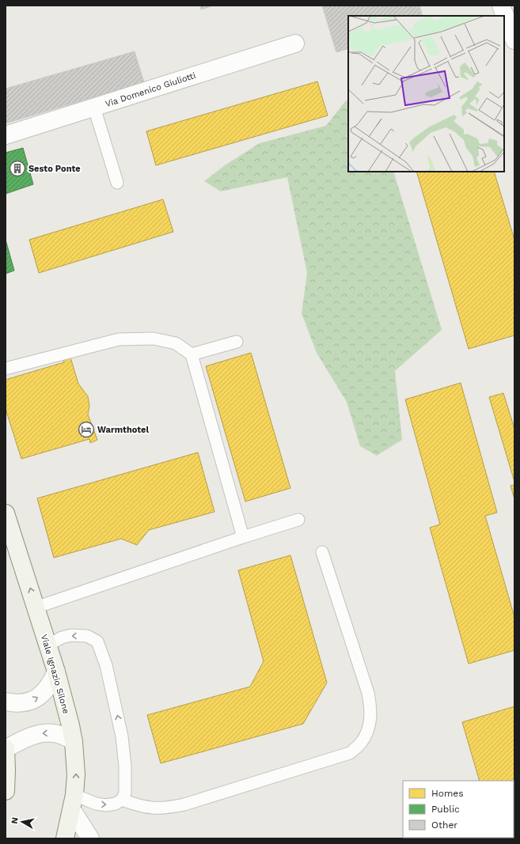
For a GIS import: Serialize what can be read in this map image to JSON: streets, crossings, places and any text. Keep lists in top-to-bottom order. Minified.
{"streets":{"street":["Via Domenico Giuliotti","Viale Ignazio Silone"]},"one_way":["Viale Ignazio Silone"],"places":{"building":["Sesto Ponte"],"hotel":["Warmthotel"]},"legend":["Homes","Public","Other"],"north":"left"}
